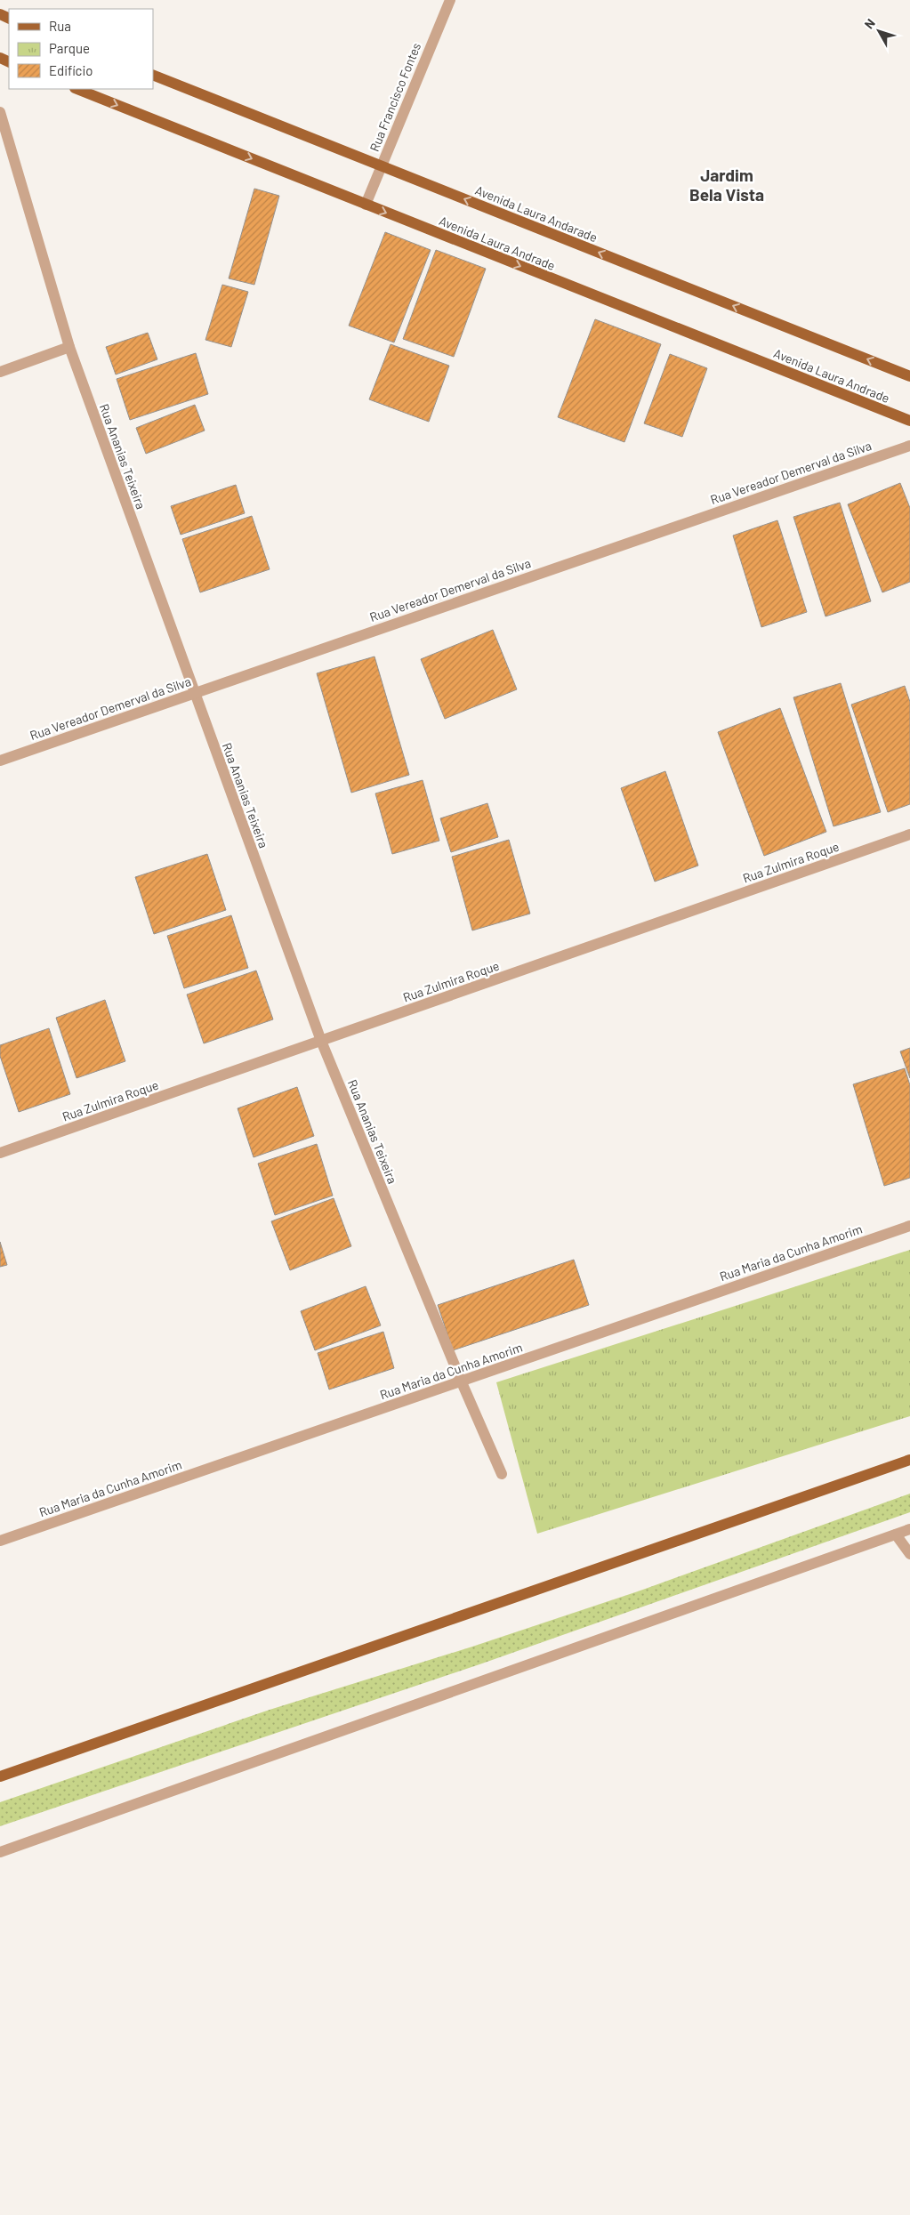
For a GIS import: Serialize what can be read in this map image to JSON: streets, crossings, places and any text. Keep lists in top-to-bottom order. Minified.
{"streets":{"main road":["Avenida Laura Andarade","Avenida Laura Andrade"],"street":["Rua Francisco Fontes","Rua Ananias Teixeira","Rua Vereador Demerval da Silva","Rua Zulmira Roque","Rua Maria da Cunha Amorim"]},"crossings":[["Rua Francisco Fontes","Avenida Laura Andarade"],["Rua Francisco Fontes","Avenida Laura Andrade"],["Rua Ananias Teixeira","Rua Vereador Demerval da Silva"],["Rua Ananias Teixeira","Rua Zulmira Roque"],["Rua Ananias Teixeira","Rua Maria da Cunha Amorim"]],"one_way":["Avenida Laura Andarade","Avenida Laura Andrade"],"districts":["Jardim Bela Vista"],"legend":["Rua","Parque","Edifício"],"north":"top left"}
